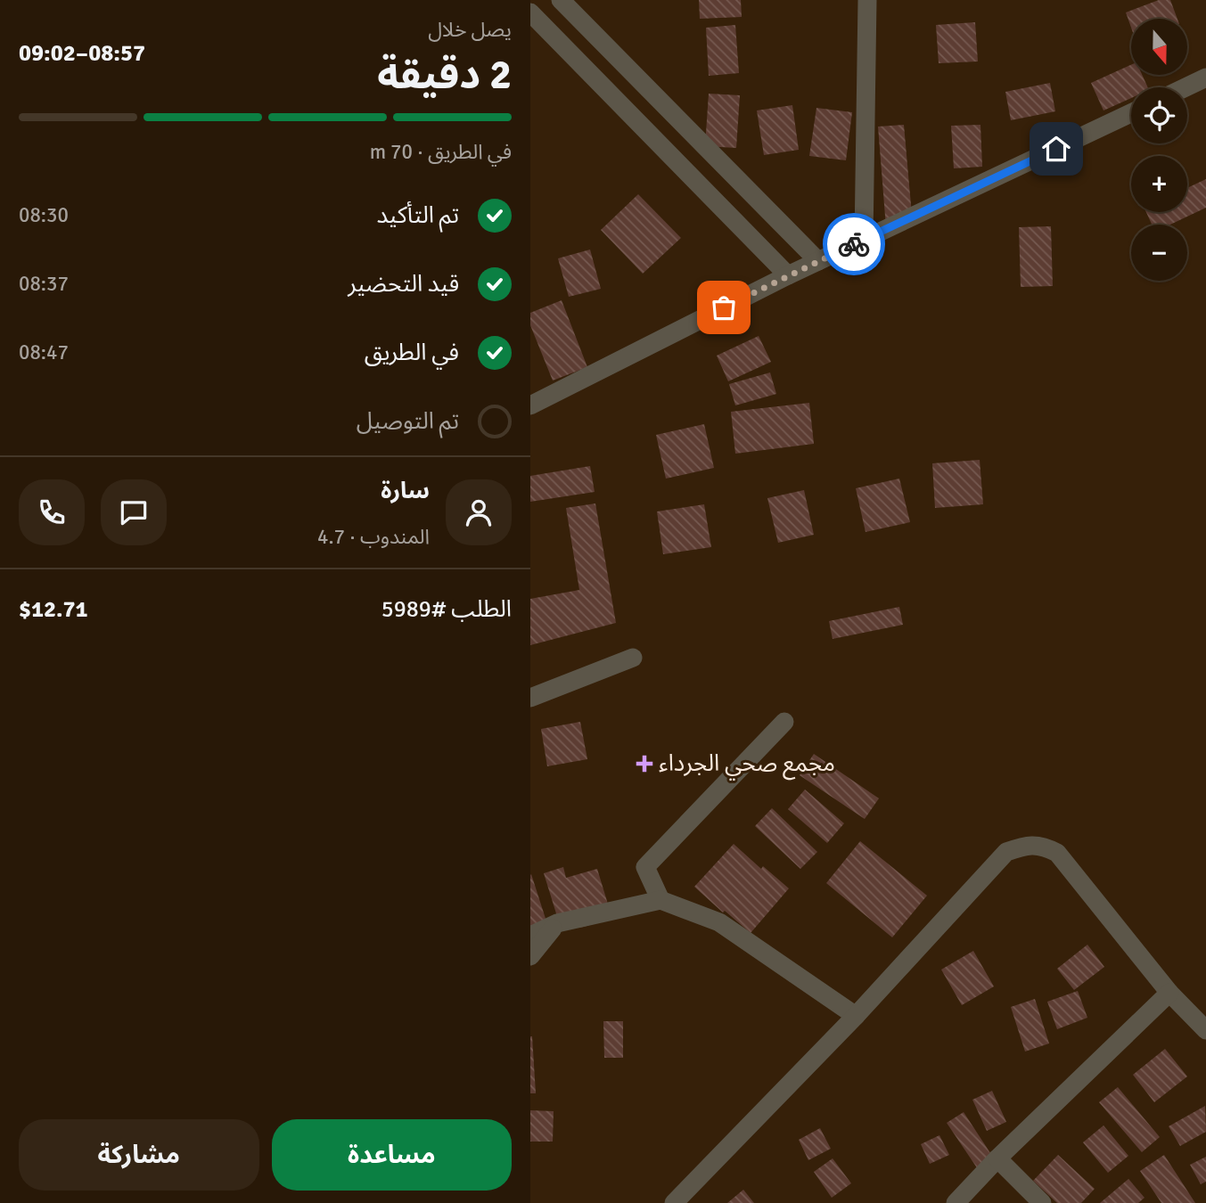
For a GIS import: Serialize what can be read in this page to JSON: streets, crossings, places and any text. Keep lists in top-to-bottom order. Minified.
{"places":{"health":["مجمع صحي الجرداء"]},"north":"bottom","page":{"heading":["2 دقيقة","يصل خلال","08:57–09:02"],"panel":["سارة","المندوب · 4.7","الطلب #5989","$12.71"],"map_buttons":["+","−"],"bar":"في الطريق · 70 m","list":[["تم التأكيد","08:30"],["قيد التحضير","08:37"],["في الطريق","08:47"],"تم التوصيل"],"buttons":["مساعدة","مشاركة"]}}
